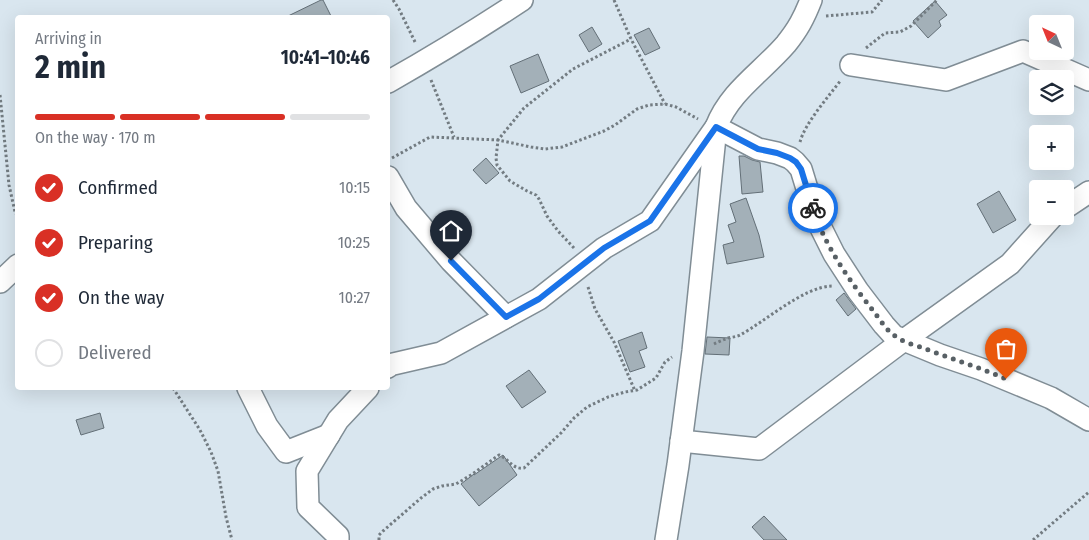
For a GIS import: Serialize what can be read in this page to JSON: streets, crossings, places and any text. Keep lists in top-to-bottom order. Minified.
{"north":"top left","page":{"map_buttons":["+","−"],"heading":["2 min","Arriving in","10:41–10:46"],"bar":"On the way · 170 m","list":[["Confirmed","10:15"],["Preparing","10:25"],["On the way","10:27"],"Delivered"]}}
